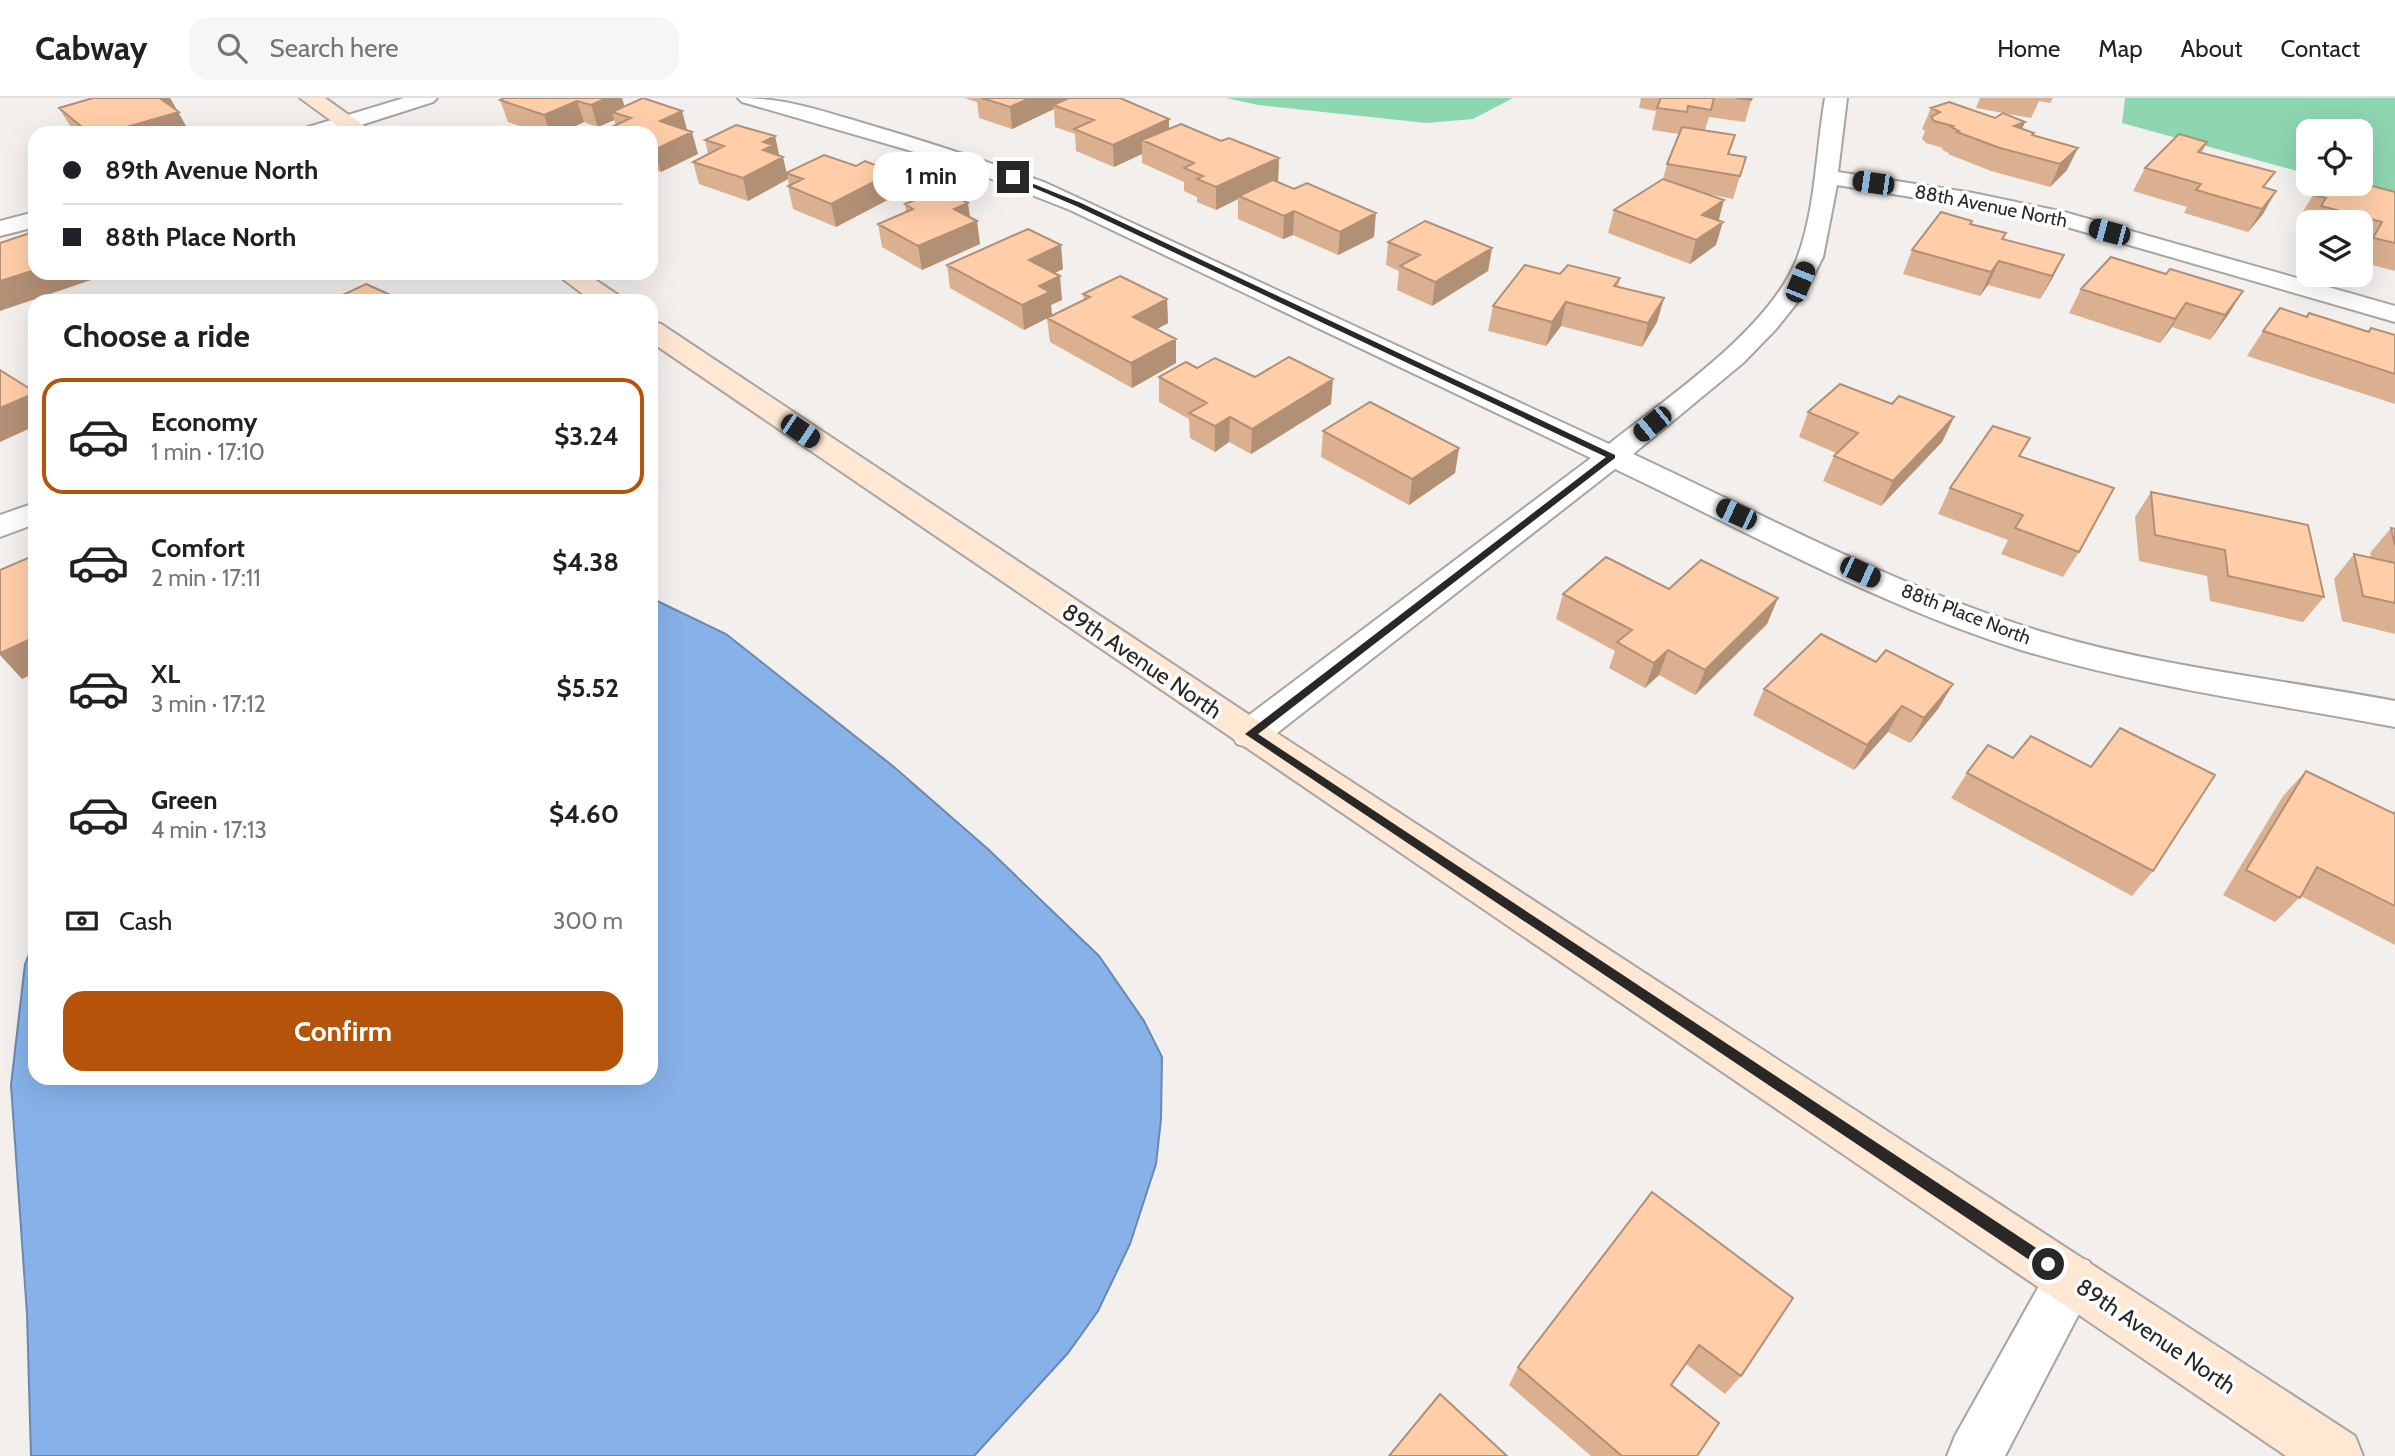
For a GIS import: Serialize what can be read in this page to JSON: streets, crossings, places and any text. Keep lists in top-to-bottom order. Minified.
{"streets":{"street":["88th Avenue North","88th Place North","89th Avenue North"]},"page":{"header":"Cabway","search":"Search here","nav":["Home","Map","About","Contact"],"banner":["89th Avenue North","88th Place North"],"bubble":"1 min","heading":"Choose a ride","list":[{"name":"Economy","note":"1 min · 17:10","value":"$3.24"},{"name":"Comfort","note":"2 min · 17:11","value":"$4.38"},{"name":"XL","note":"3 min · 17:12","value":"$5.52"},{"name":"Green","note":"4 min · 17:13","value":"$4.60"}],"pay":["Cash","300 m"],"buttons":"Confirm"}}
